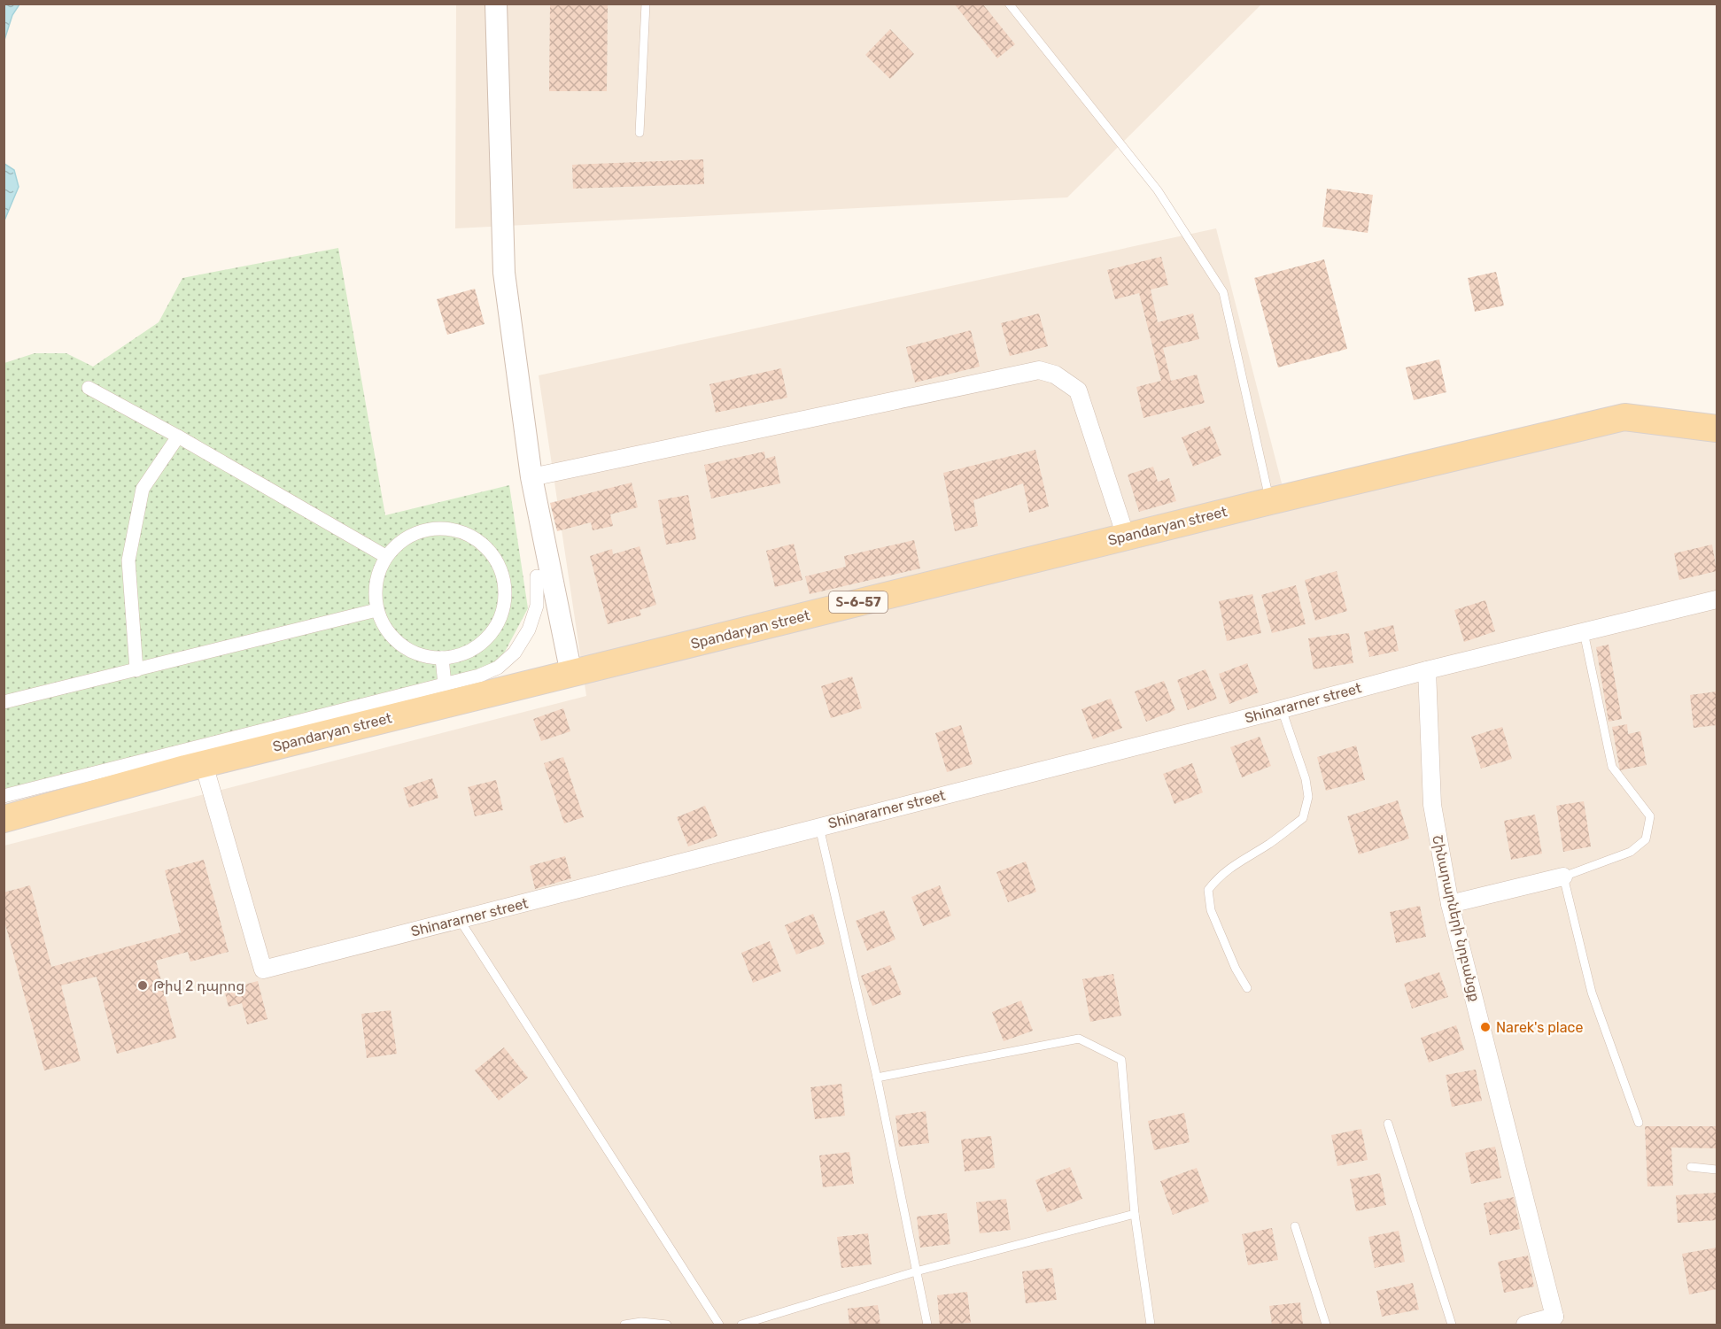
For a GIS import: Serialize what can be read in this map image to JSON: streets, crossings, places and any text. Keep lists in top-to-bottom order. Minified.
{"streets":{"main road":["Spandaryan street","Տ-6-57"],"street":["Shinararner street","Շինարարների նրբանցք"]},"crossings":[["Spandaryan street","Shinararner street"],["Shinararner street","Շինարարների նրբանցք"]],"places":["Թիվ 2 դպրոց","Narek's place"]}
